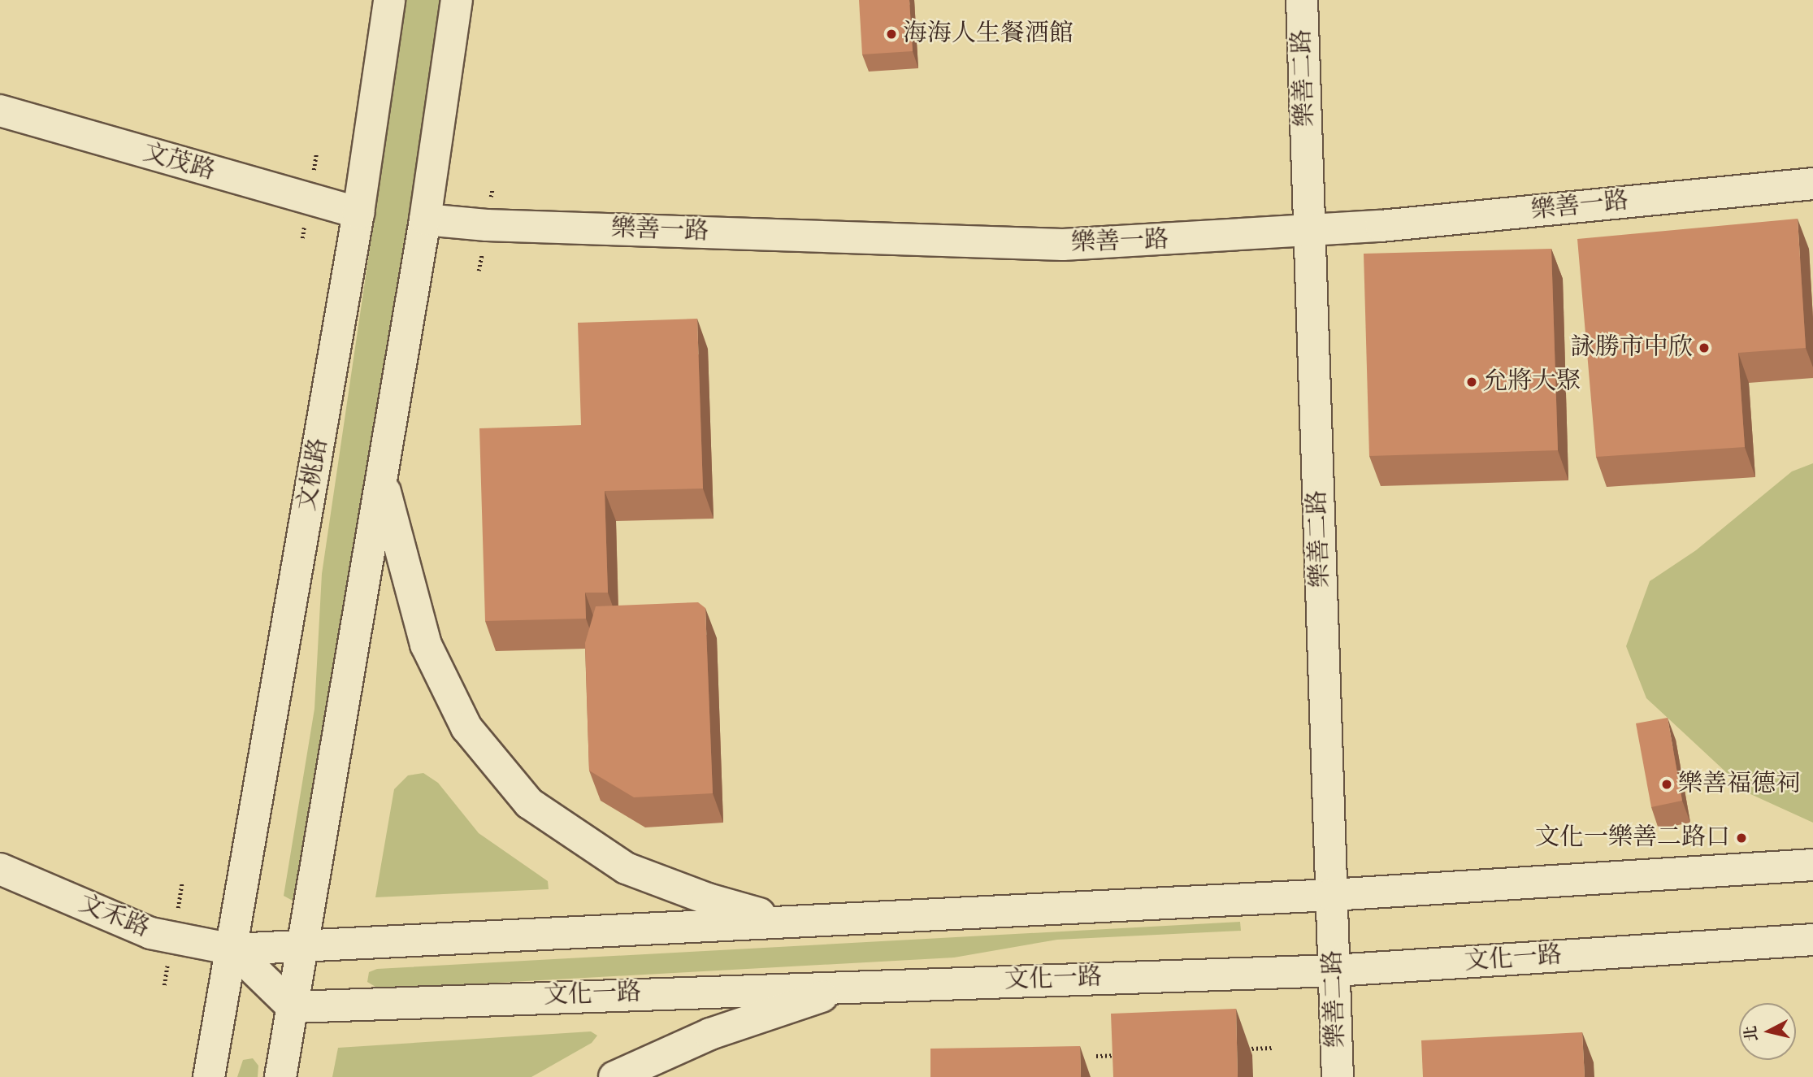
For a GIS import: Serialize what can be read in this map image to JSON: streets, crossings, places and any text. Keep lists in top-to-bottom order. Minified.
{"streets":{"street":["樂善二路","文茂路","樂善一路","文桃路","文禾路","文化一路"]},"crossings":[["樂善二路","樂善一路"],["樂善二路","文化一路"],["文茂路","文桃路"],["文桃路","文禾路"]],"places":["海海人生餐酒館","詠勝市中欣","允將大聚","樂善福德祠","文化一樂善二路口"],"north":"left"}
